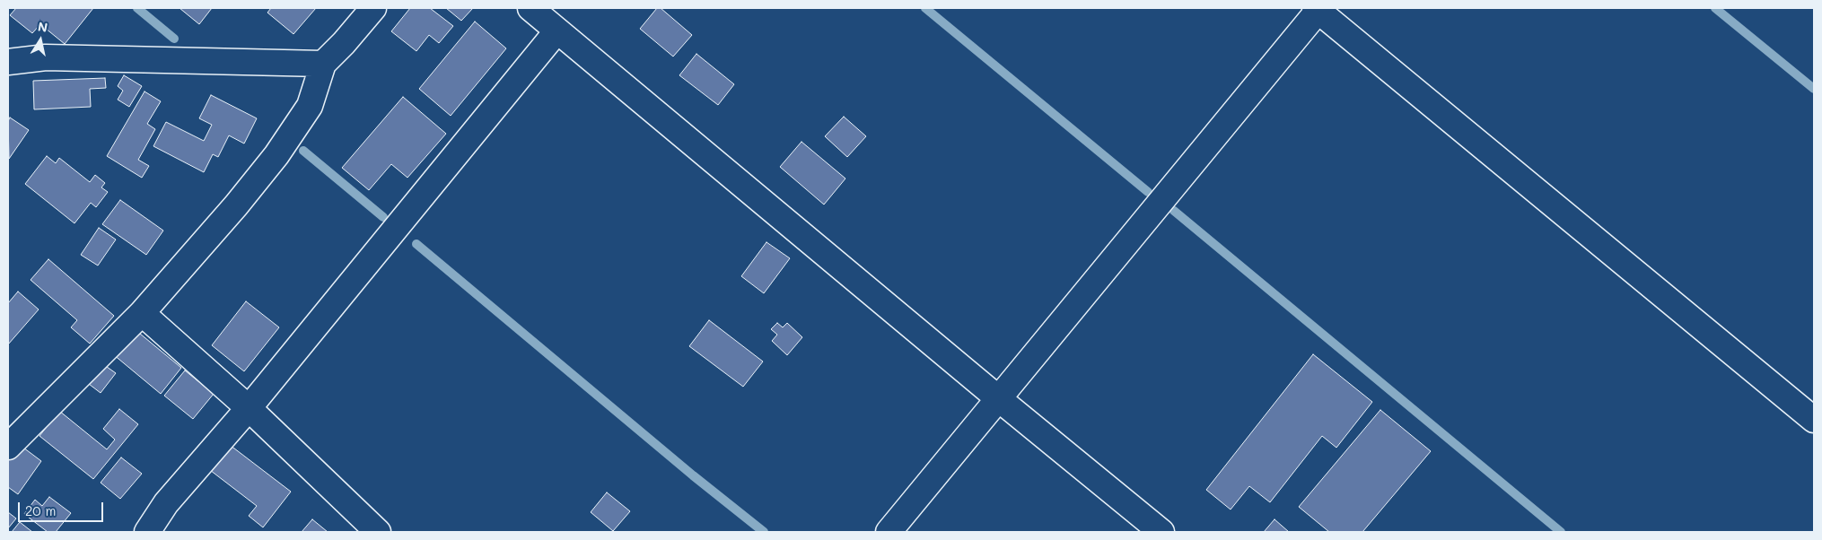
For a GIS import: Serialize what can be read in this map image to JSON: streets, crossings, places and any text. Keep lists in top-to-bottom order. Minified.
{"scale_bar":"20 m","north":"top"}
